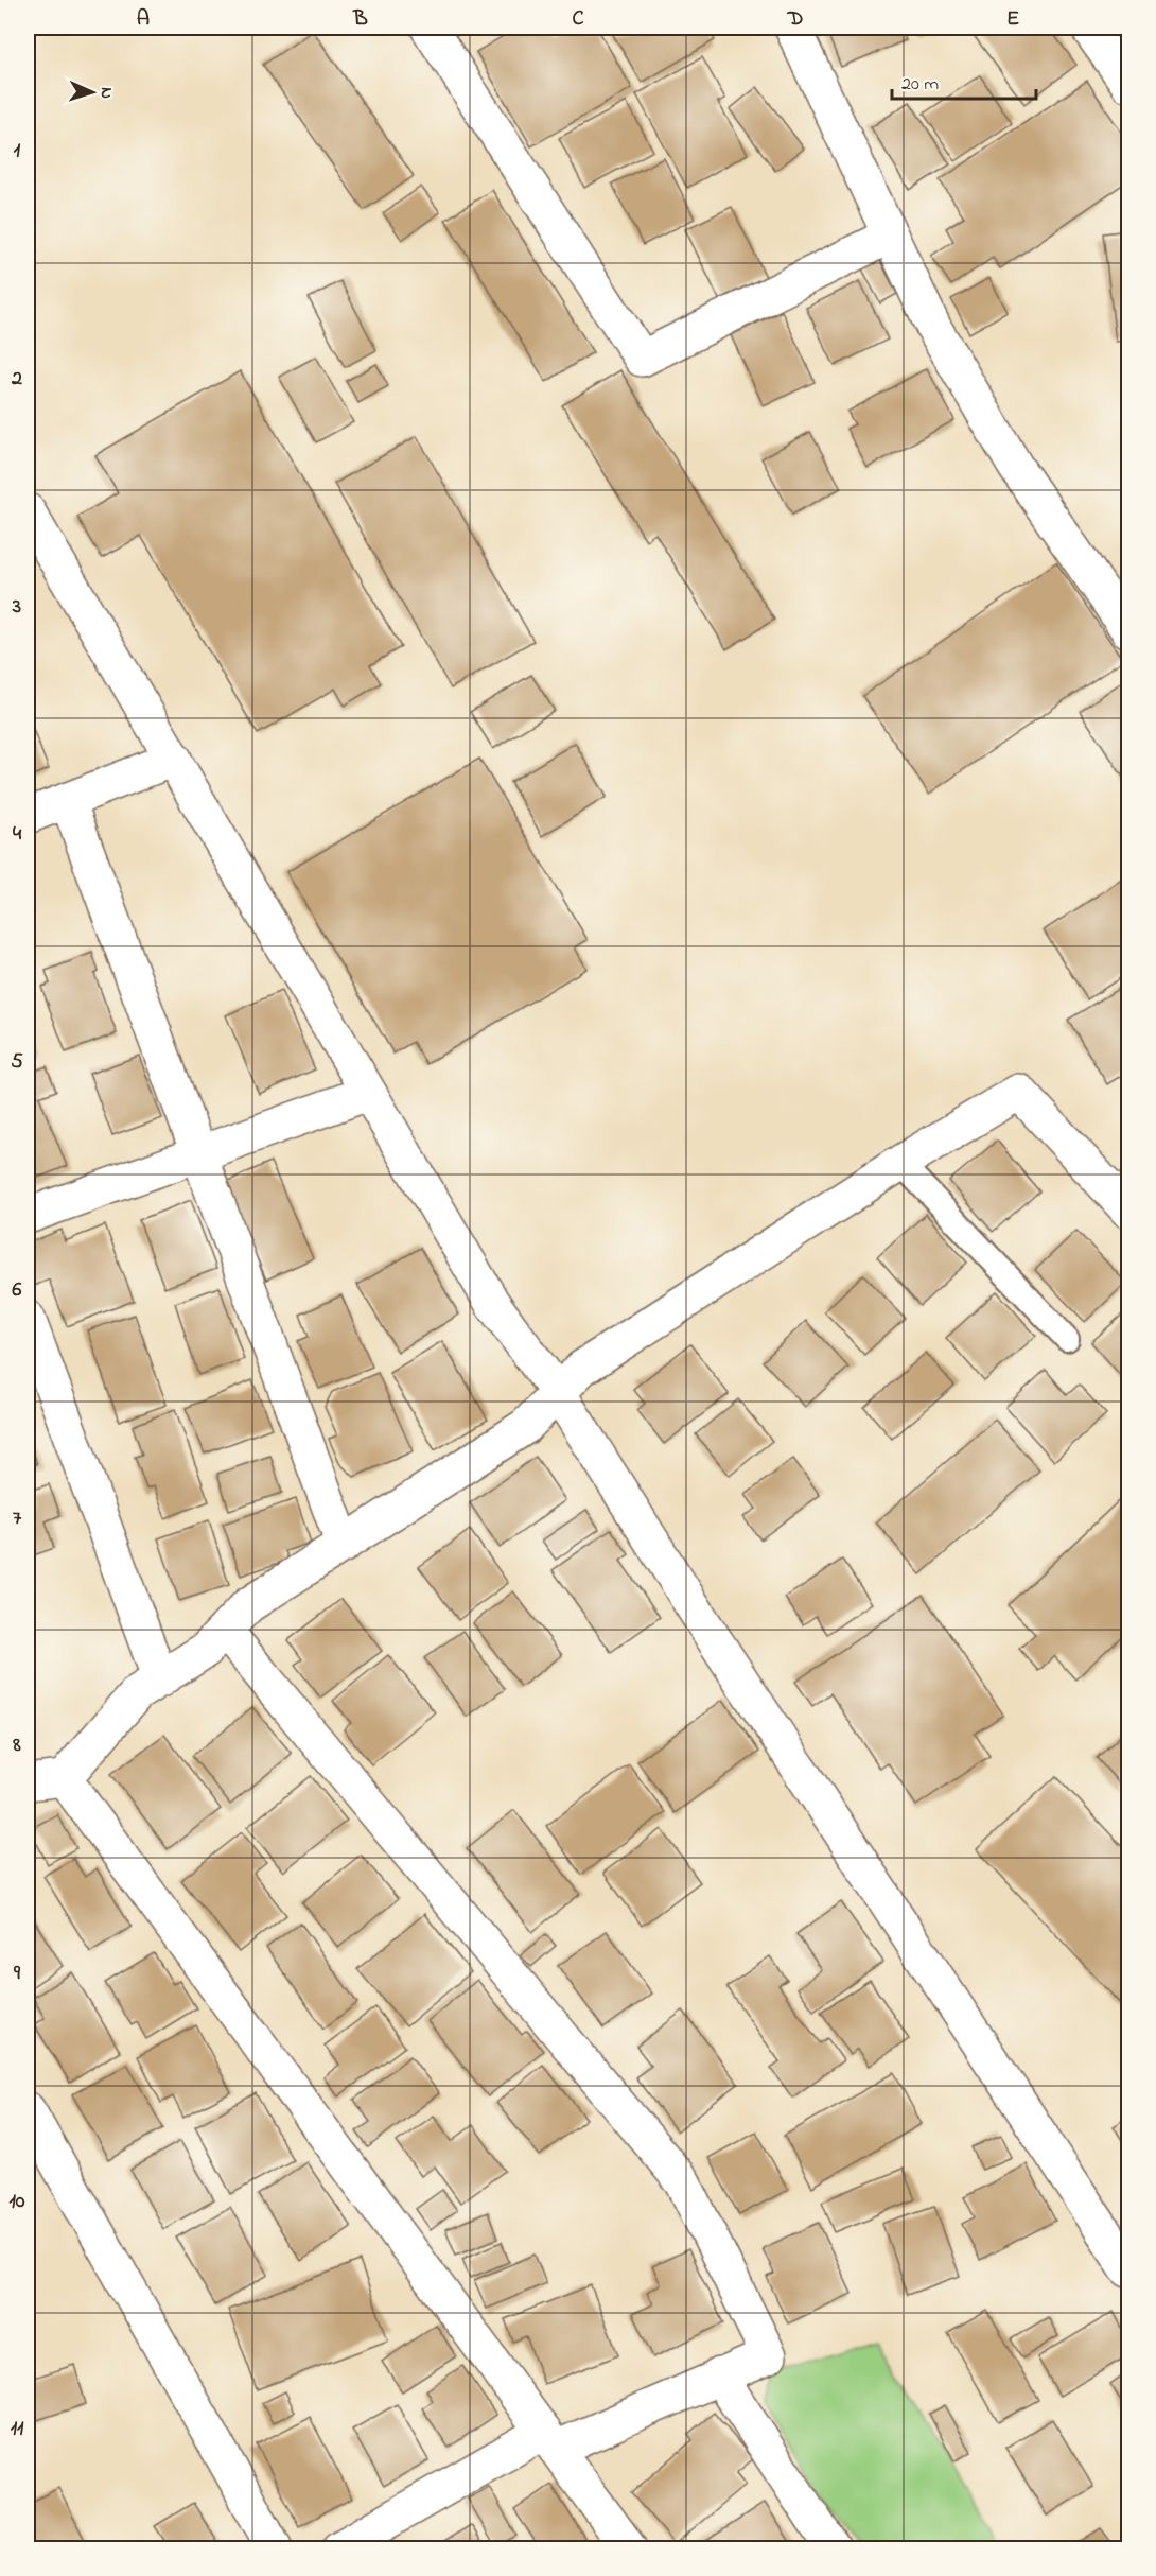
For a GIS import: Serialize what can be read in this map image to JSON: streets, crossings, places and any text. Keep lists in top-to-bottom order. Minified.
{"scale_bar":"20 m","north":"right","grid":{"columns":["A","B","C","D","E"],"rows":["1","2","3","4","5","6","7","8","9","10","11"]}}
